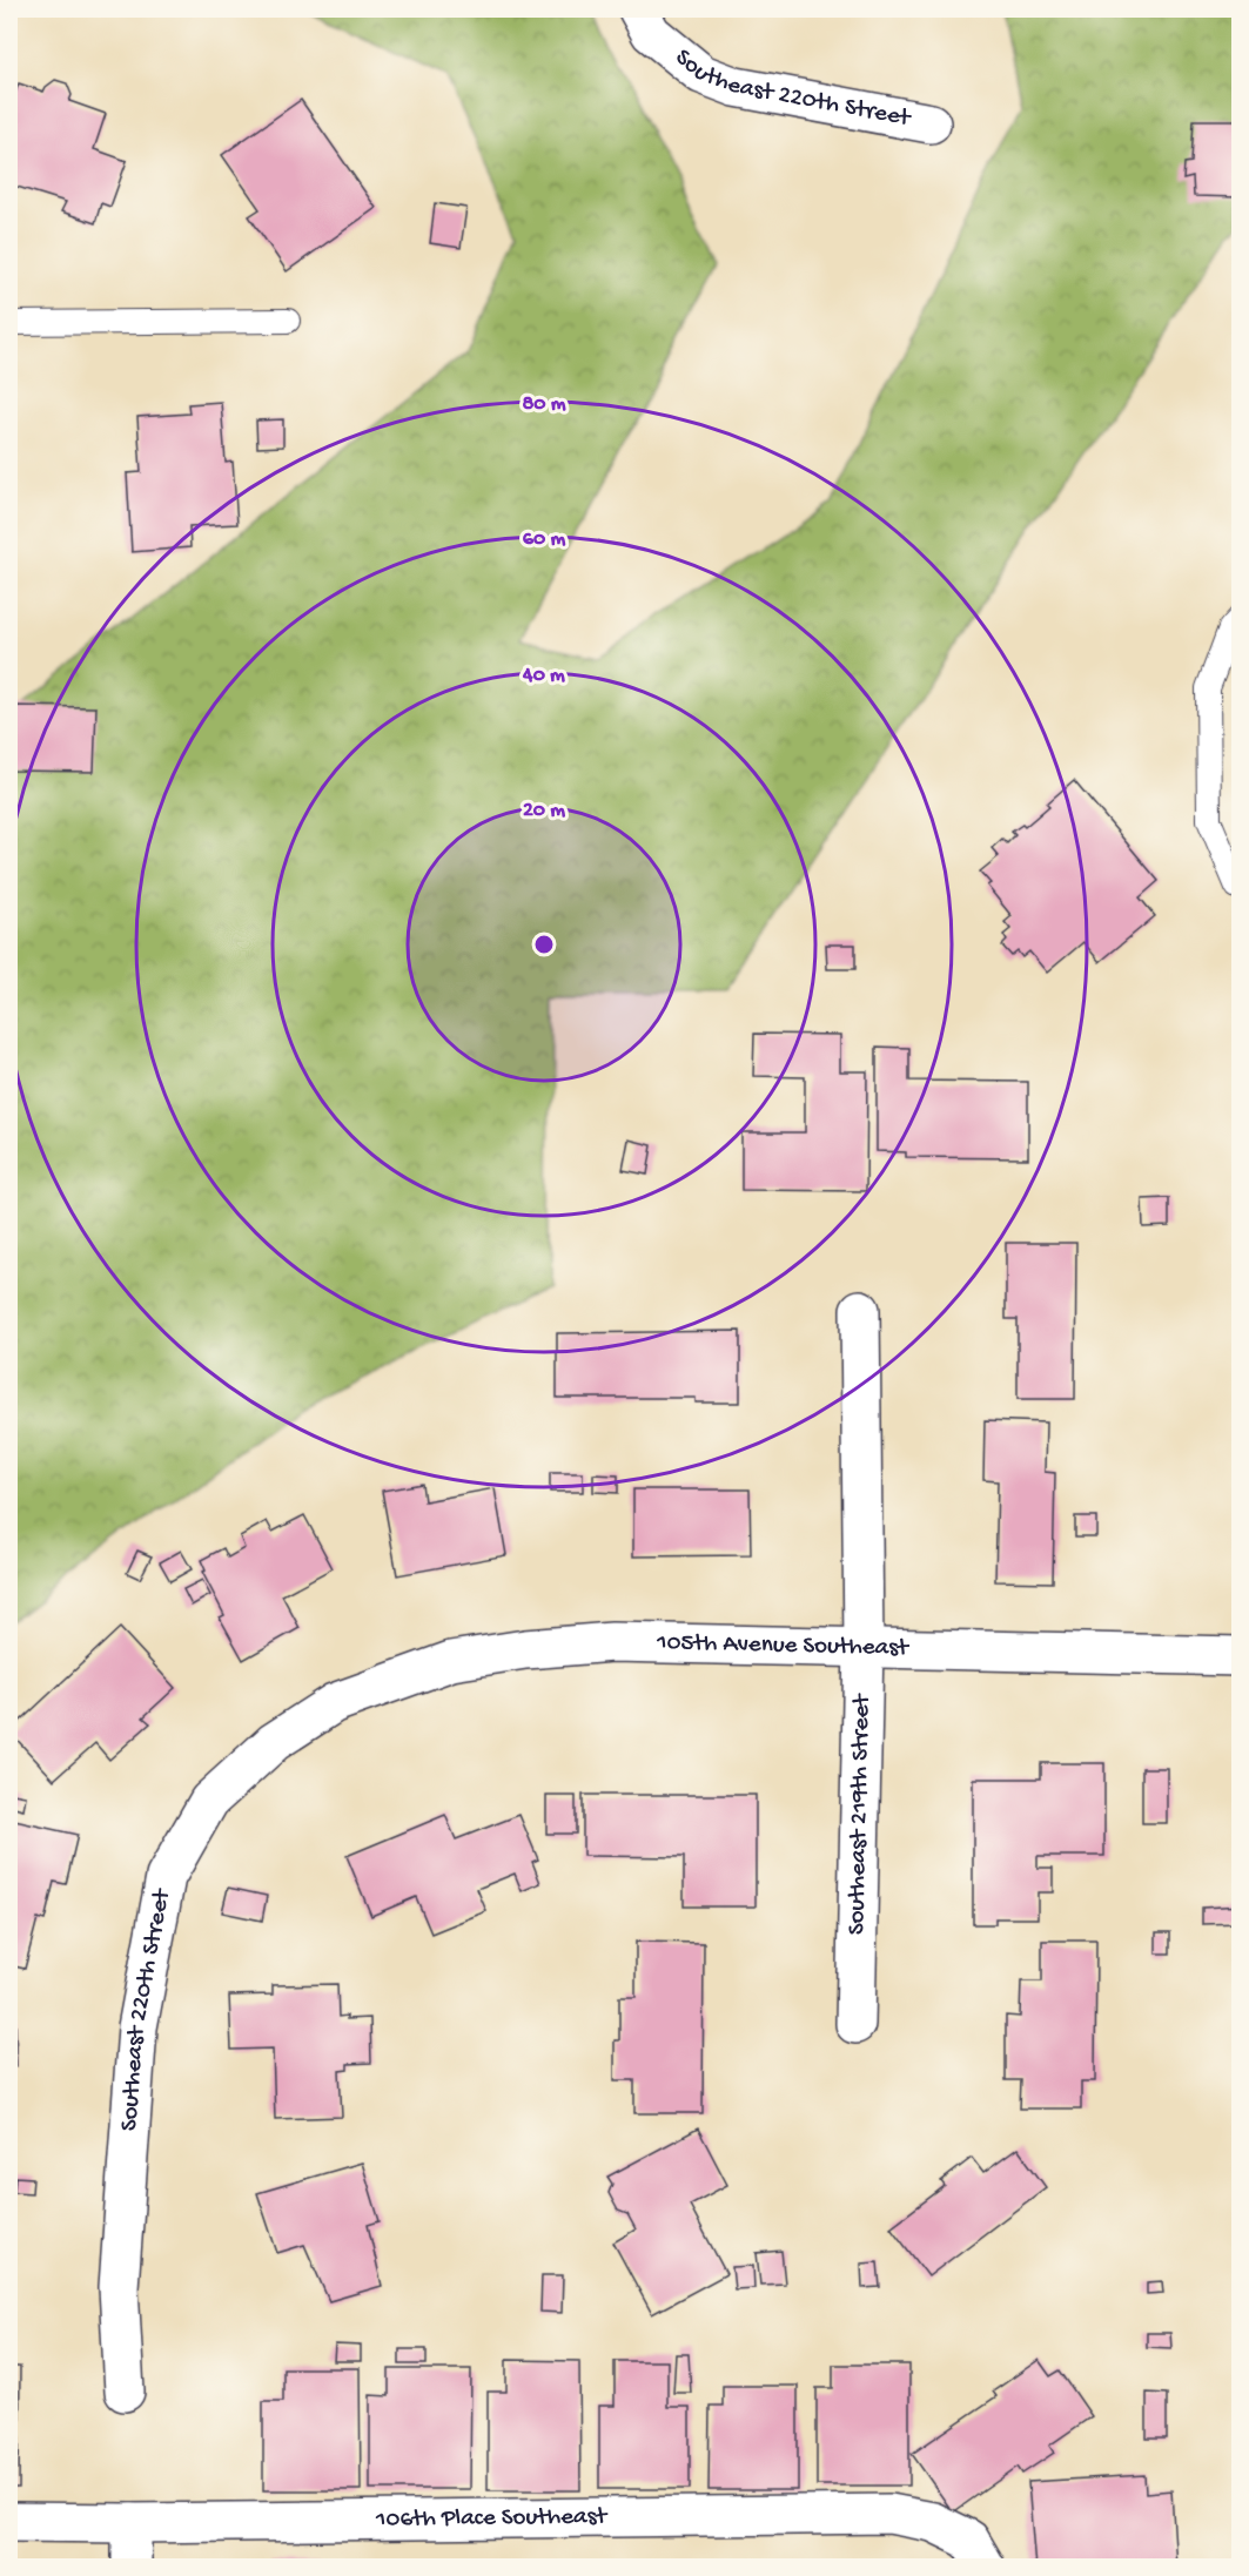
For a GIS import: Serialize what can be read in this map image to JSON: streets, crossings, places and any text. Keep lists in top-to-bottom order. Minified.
{"streets":{"street":["Southeast 220th Street","105th Avenue Southeast","Southeast 219th Street","106th Place Southeast"]},"crossings":[["Southeast 220th Street","105th Avenue Southeast"],["105th Avenue Southeast","Southeast 219th Street"]],"rings":["80 m","60 m","40 m","20 m"]}
